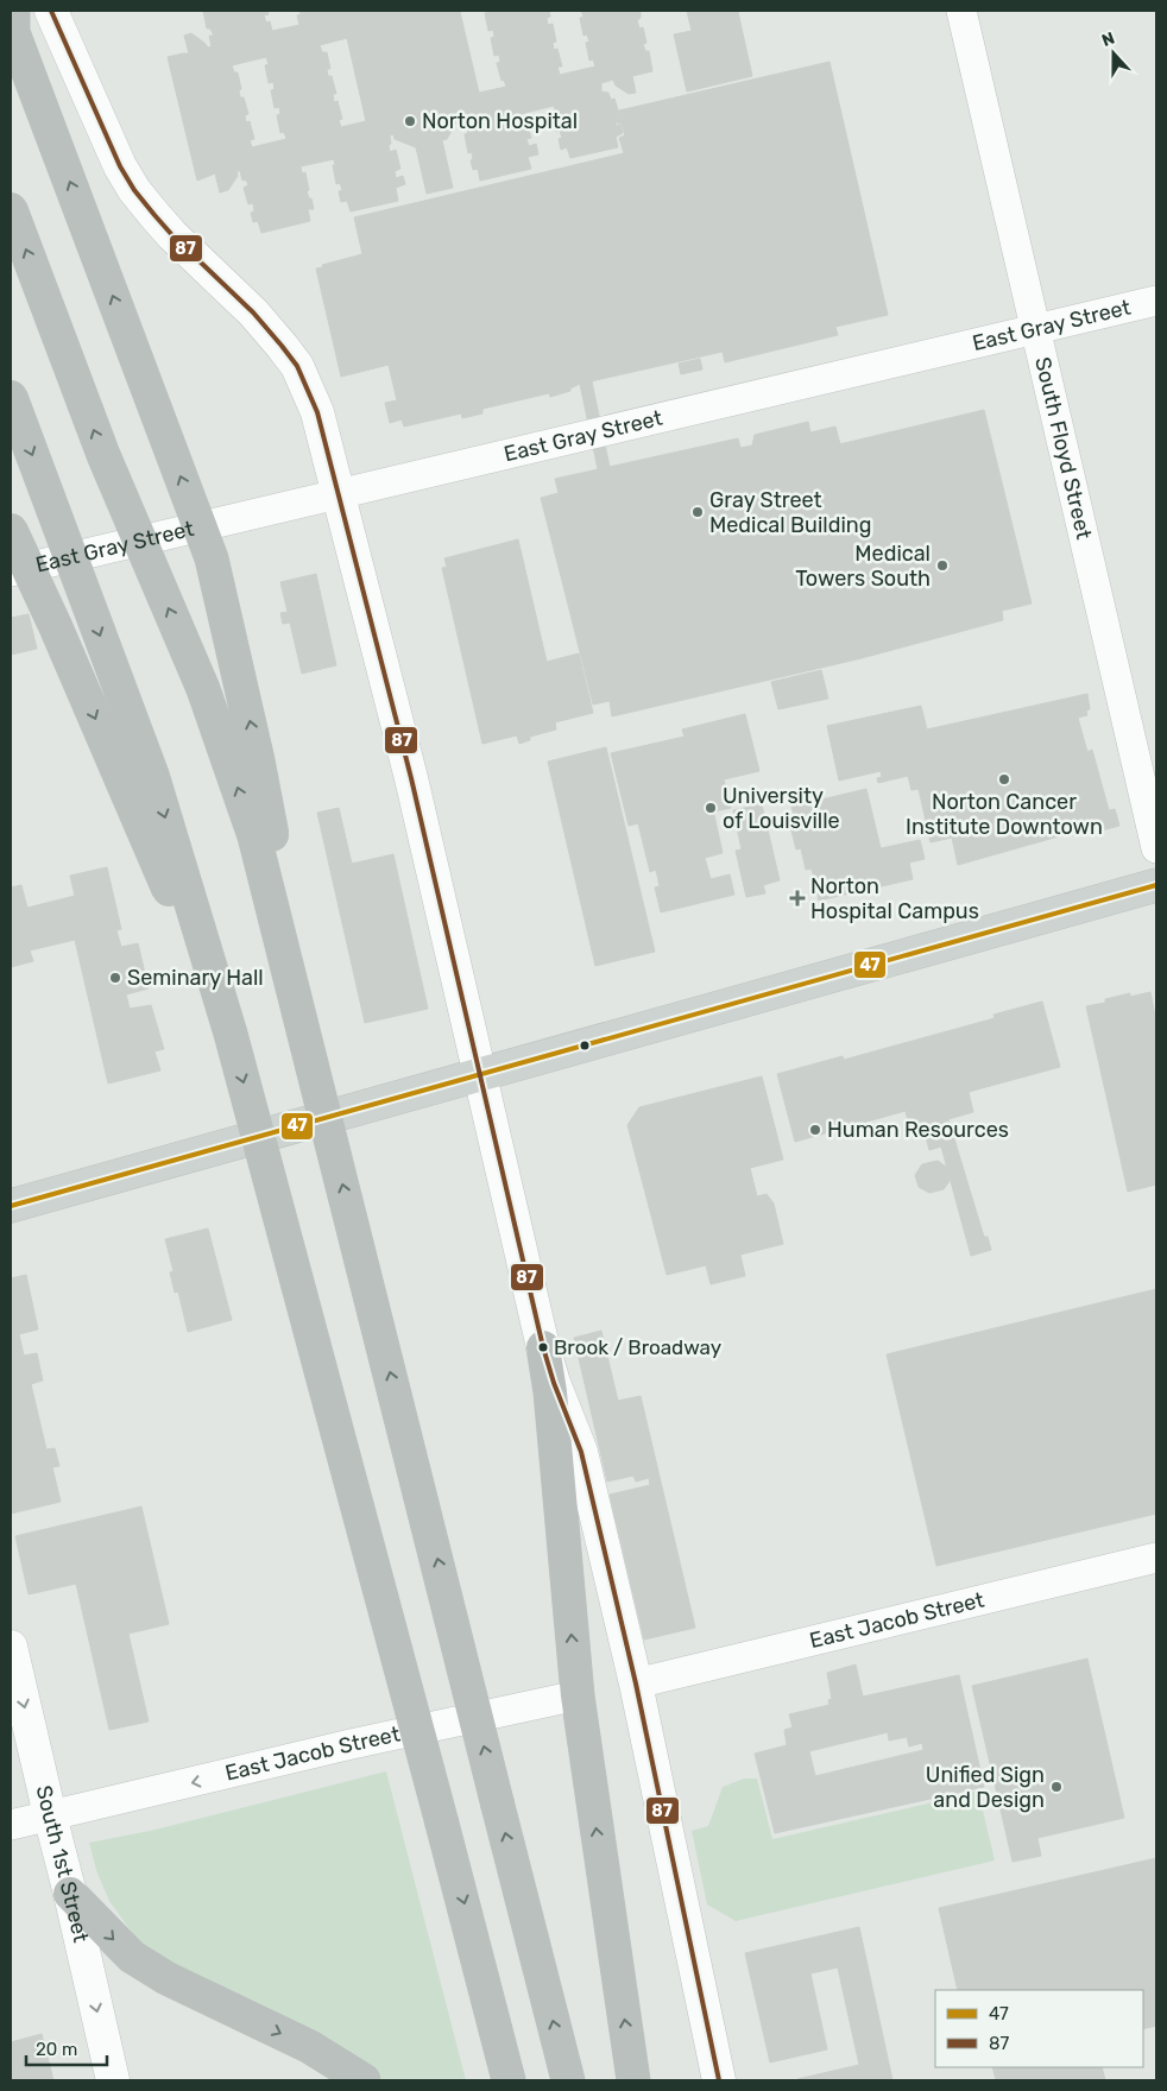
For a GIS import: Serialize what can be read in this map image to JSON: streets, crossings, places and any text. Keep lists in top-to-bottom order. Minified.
{"streets":{"street":["East Gray Street","South Floyd Street","East Jacob Street","South 1st Street"]},"crossings":[["East Gray Street","South Floyd Street"],["East Jacob Street","South 1st Street"]],"one_way":["East Jacob Street","South 1st Street"],"places":{"other":["Norton Hospital","Gray Street Medical Building","Medical Towers South","Norton Cancer Institute Downtown","University of Louisville","Seminary Hall","Human Resources","Brook / Broadway","Unified Sign and Design"],"health":["Norton Hospital Campus"]},"lines":["transit line 87","transit line 47"],"legend":["47","87"],"scale_bar":"20 m","north":"top"}
